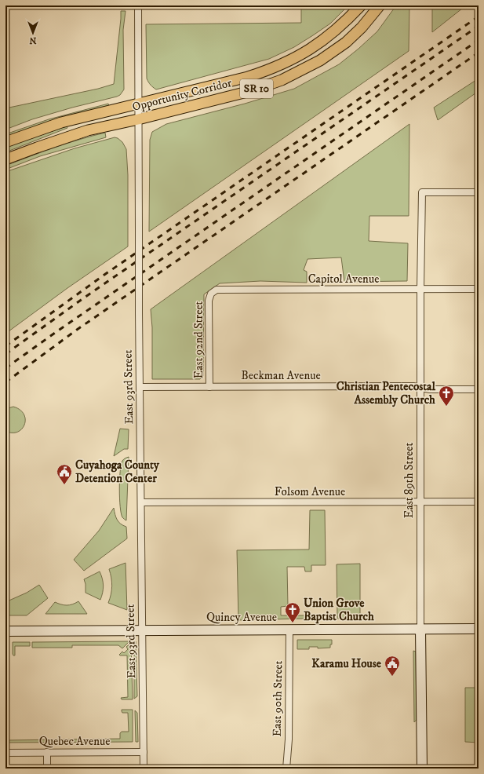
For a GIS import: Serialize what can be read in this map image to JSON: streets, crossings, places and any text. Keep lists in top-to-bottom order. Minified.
{"streets":{"main road":["SR 10","Opportunity Corridor"],"street":["Capitol Avenue","East 92nd Street","Beckman Avenue","East 93rd Street","East 89th Street","Folsom Avenue","Quincy Avenue","East 90th Street","Quebec Avenue"]},"crossings":[["Opportunity Corridor","East 93rd Street"],["Capitol Avenue","East 92nd Street"],["Capitol Avenue","East 89th Street"],["East 92nd Street","Beckman Avenue"],["Beckman Avenue","East 93rd Street"],["Beckman Avenue","East 89th Street"],["East 93rd Street","Folsom Avenue"],["East 93rd Street","Quincy Avenue"],["East 93rd Street","Quebec Avenue"],["East 89th Street","Folsom Avenue"],["East 89th Street","Quincy Avenue"],["Quincy Avenue","East 90th Street"]],"places":{"church":["Christian Pentecostal Assembly Church","Union Grove Baptist Church"],"public building":["Cuyahoga County Detention Center","Karamu House"]},"north":"bottom"}
